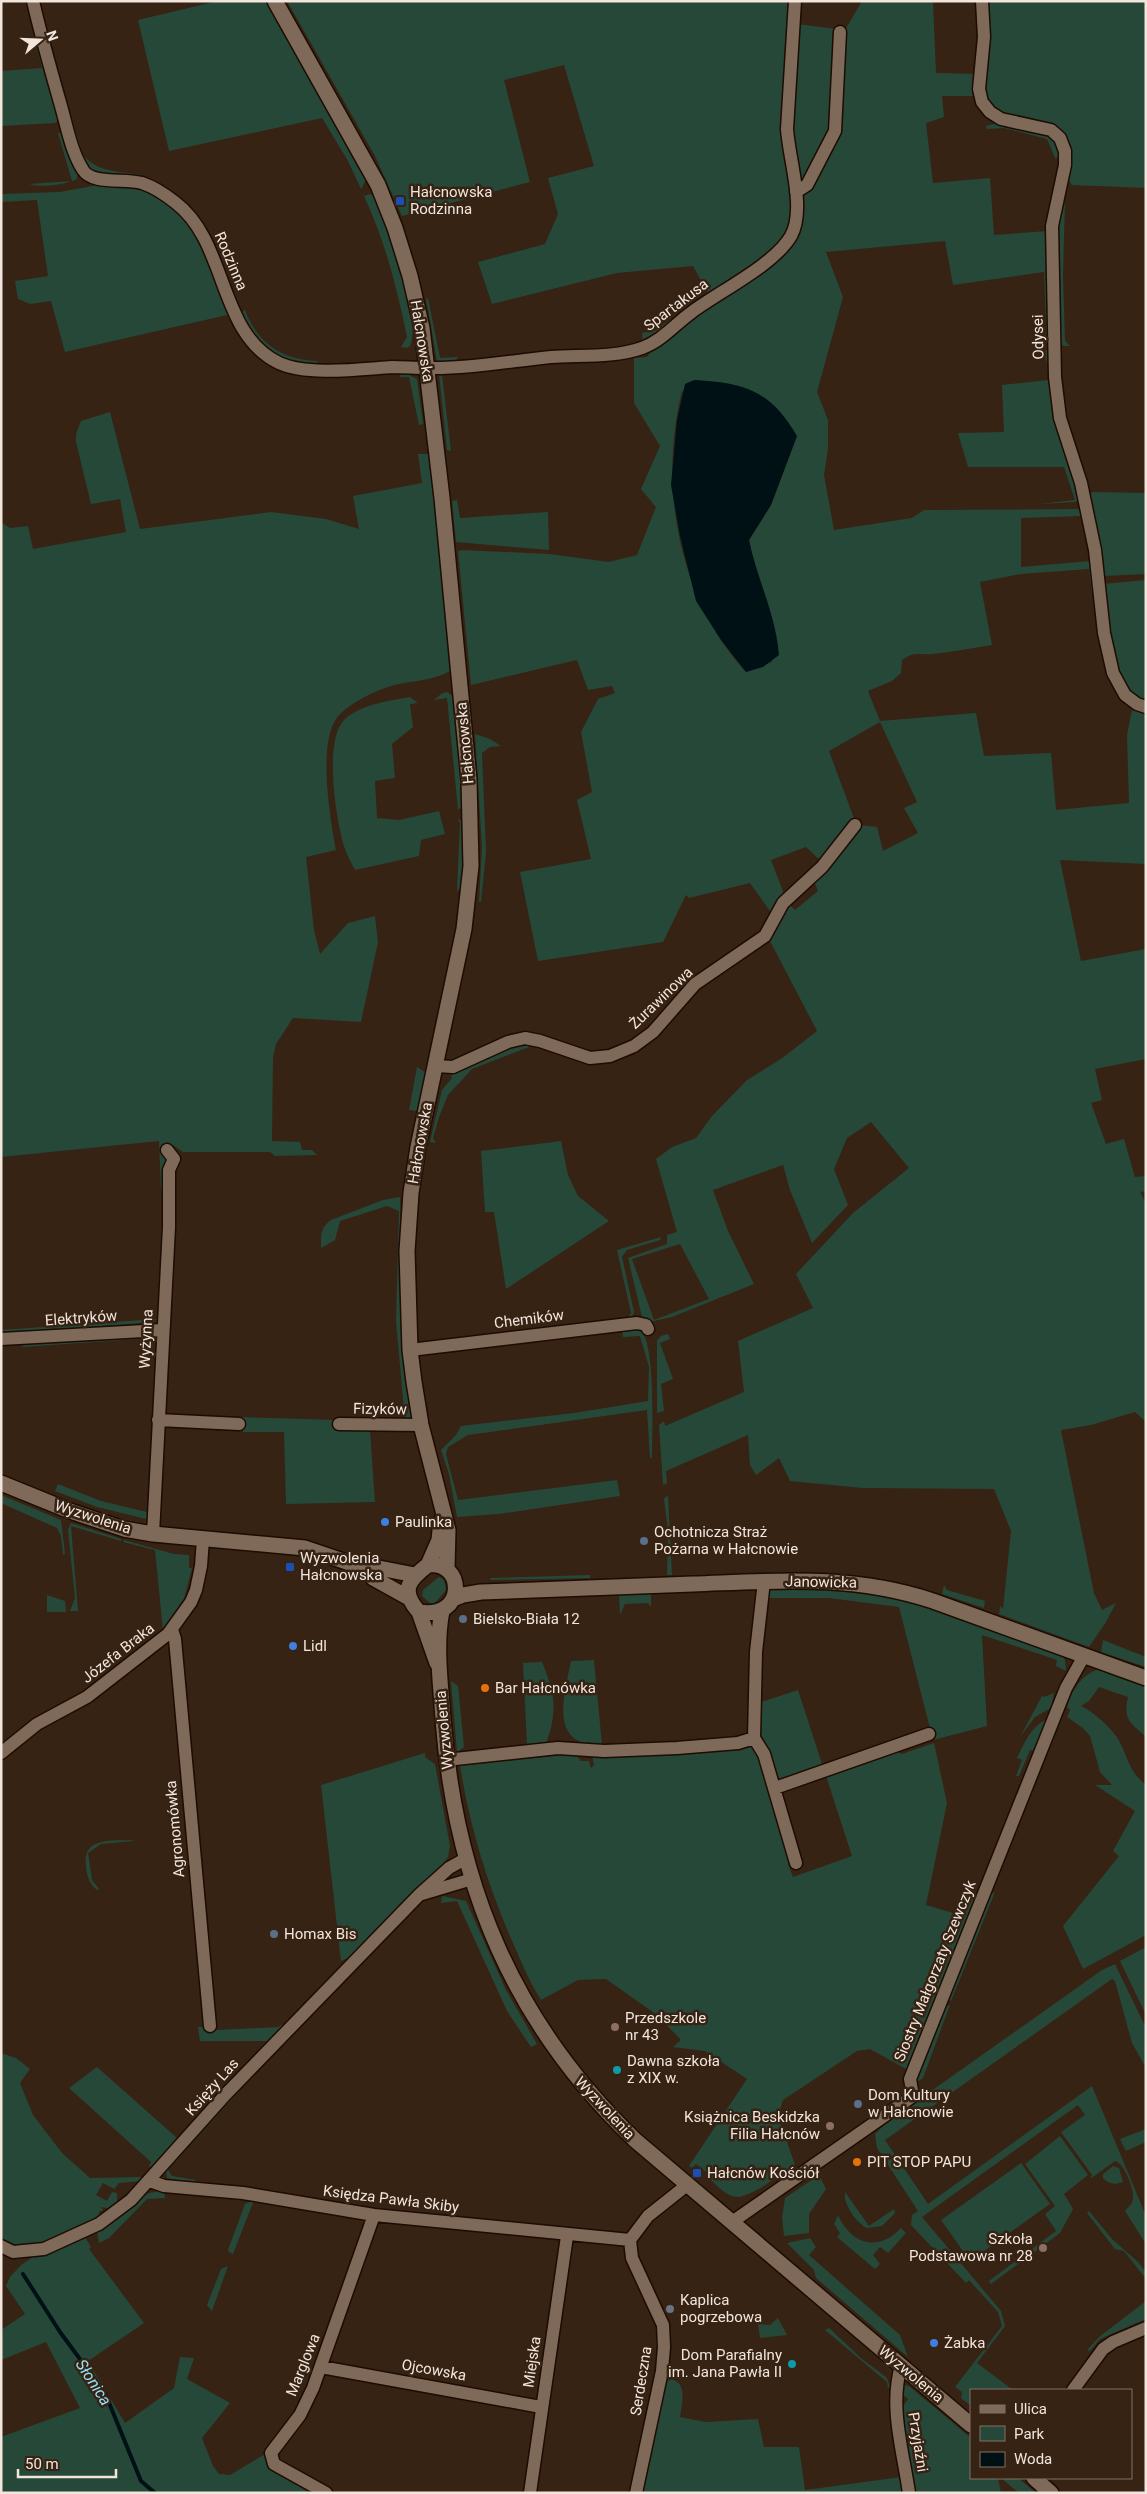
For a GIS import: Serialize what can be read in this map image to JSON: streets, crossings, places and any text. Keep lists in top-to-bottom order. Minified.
{"streets":{"street":["Rodzinna","Spartakusa","Odysei","Hałcnowska","Żurawinowa","Elektryków","Chemików","Wyżynna","Fizyków","Wyzwolenia","Janowicka","Józefa Braka","Agronomówka","Siostry Małgorzaty Szewczyk","Księży Las","Księdza Pawła Skiby","Miejska","Marglowa","Ojcowska","Serdeczna","Przyjaźni"]},"crossings":[["Rodzinna","Spartakusa"],["Rodzinna","Hałcnowska"],["Spartakusa","Hałcnowska"],["Hałcnowska","Żurawinowa"],["Hałcnowska","Chemików"],["Hałcnowska","Fizyków"],["Hałcnowska","Wyzwolenia"],["Hałcnowska","Janowicka"],["Elektryków","Wyżynna"],["Wyżynna","Wyzwolenia"],["Wyzwolenia","Janowicka"],["Wyzwolenia","Józefa Braka"],["Wyzwolenia","Siostry Małgorzaty Szewczyk"],["Wyzwolenia","Księży Las"],["Wyzwolenia","Przyjaźni"],["Janowicka","Siostry Małgorzaty Szewczyk"],["Józefa Braka","Agronomówka"],["Księży Las","Księdza Pawła Skiby"],["Księdza Pawła Skiby","Miejska"],["Księdza Pawła Skiby","Marglowa"],["Księdza Pawła Skiby","Serdeczna"],["Miejska","Ojcowska"],["Marglowa","Ojcowska"]],"water":["Słonica"],"places":{"transit":["Hałcnowska Rodzinna","Wyzwolenia Hałcnowska","Hałcnów Kościół"],"other":["Paulinka","Ochotnicza Straż Pożarna w Hałcnowie","Bielsko-Biała 12","Lidl","Bar Hałcnówka","Homax Bis","Przedszkole nr 43","Dawna szkoła z XIX w.","Dom Kultury w Hałcnowie","Książnica Beskidzka Filia Hałcnów","PIT STOP PAPU","Szkoła Podstawowa nr 28","Kaplica pogrzebowa","Żabka","Dom Parafialny im. Jana Pawła II"]},"legend":["Ulica","Park","Woda"],"scale_bar":"50 m","north":"right"}
